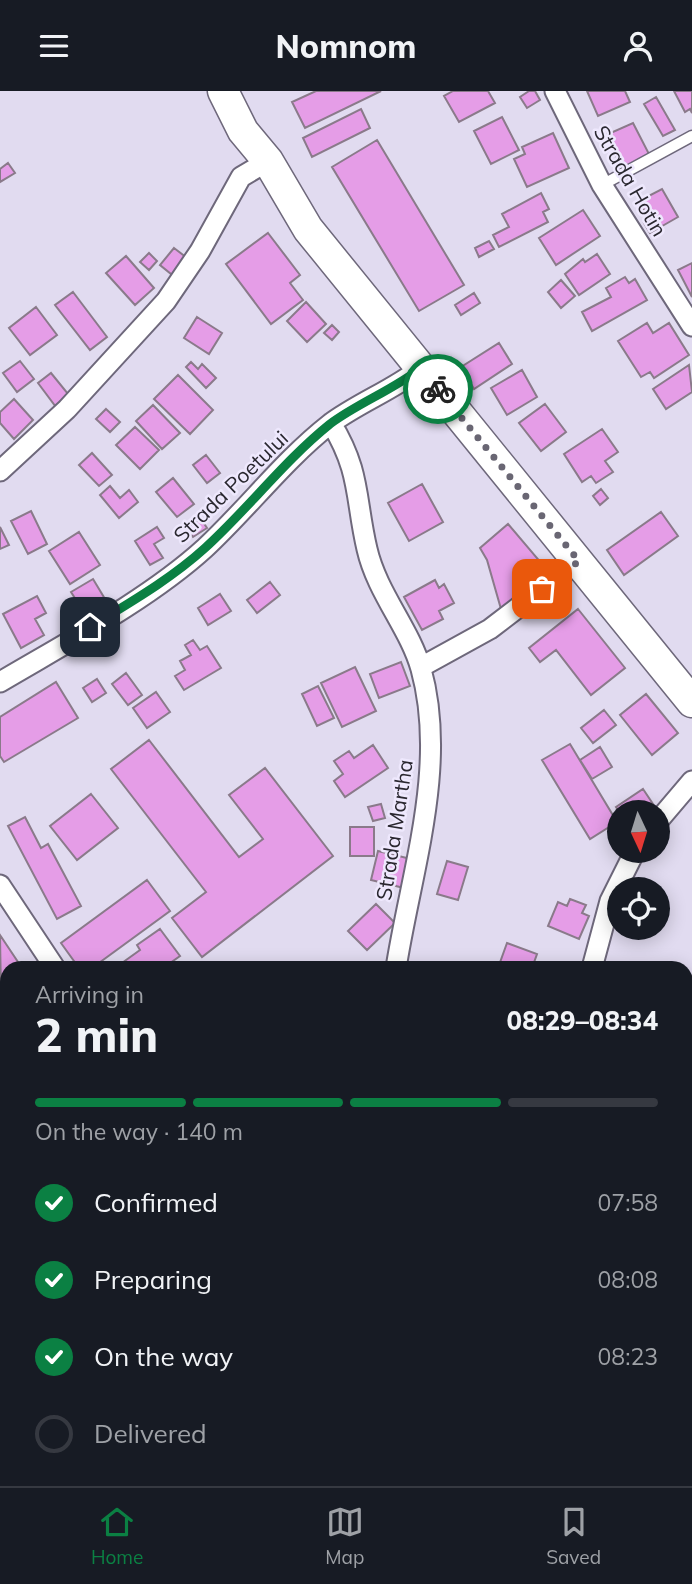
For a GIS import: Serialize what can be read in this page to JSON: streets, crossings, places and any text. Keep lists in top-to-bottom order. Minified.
{"streets":{"street":["Strada Hotin","Strada Poetului","Strada Martha"]},"crossings":[["Strada Poetului","Strada Martha"]],"north":"bottom","page":{"header":"Nomnom","heading":["2 min","Arriving in","08:29–08:34"],"bar":"On the way · 140 m","list":[["Confirmed","07:58"],["Preparing","08:08"],["On the way","08:23"],"Delivered"],"tabs":["Home","Map","Saved"]}}
